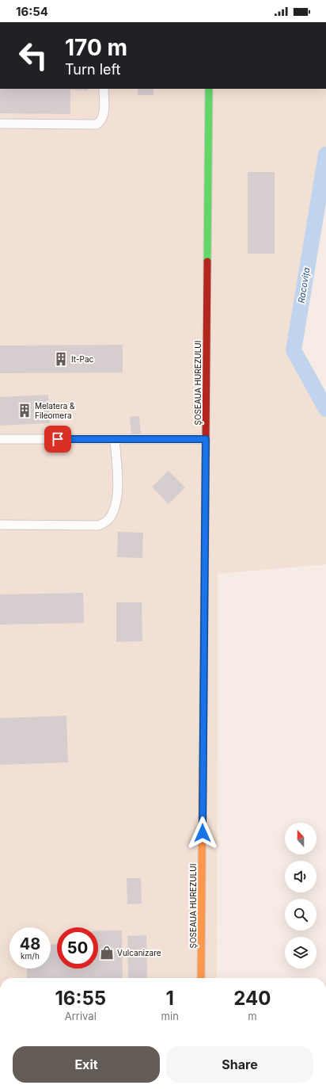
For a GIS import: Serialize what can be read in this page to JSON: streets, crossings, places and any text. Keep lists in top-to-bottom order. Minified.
{"streets":{"main road":["ȘOSEAUA HUREZULUI"]},"water":["Racovița"],"places":{"building":["It-Pac","Melatera & Fileomera"],"shop":["Vulcanizare"]},"north":"top","page":{"status":"16:54","turn":["170 m","Turn left"],"speed":"48 km/h","limit":"50","eta":["16:55","Arrival","1","min","240","m"],"buttons":["Exit","Share"]}}
